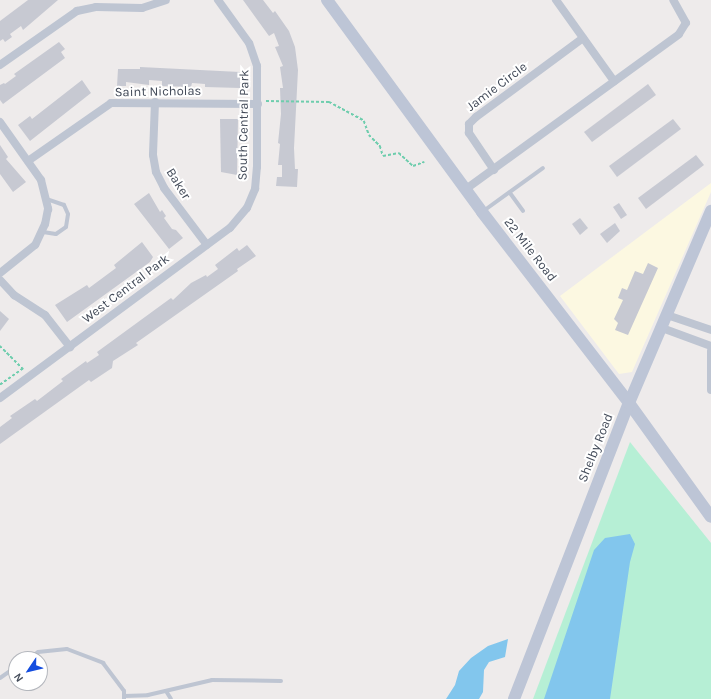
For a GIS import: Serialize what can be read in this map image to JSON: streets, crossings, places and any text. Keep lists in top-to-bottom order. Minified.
{"streets":{"street":["Jamie Circle","Saint Nicholas","South Central Park","Baker","22 Mile Road","West Central Park","Shelby Road"]},"crossings":[["Saint Nicholas","South Central Park"],["Saint Nicholas","Baker"],["South Central Park","West Central Park"],["Baker","West Central Park"],["22 Mile Road","Shelby Road"]],"north":"bottom left"}
